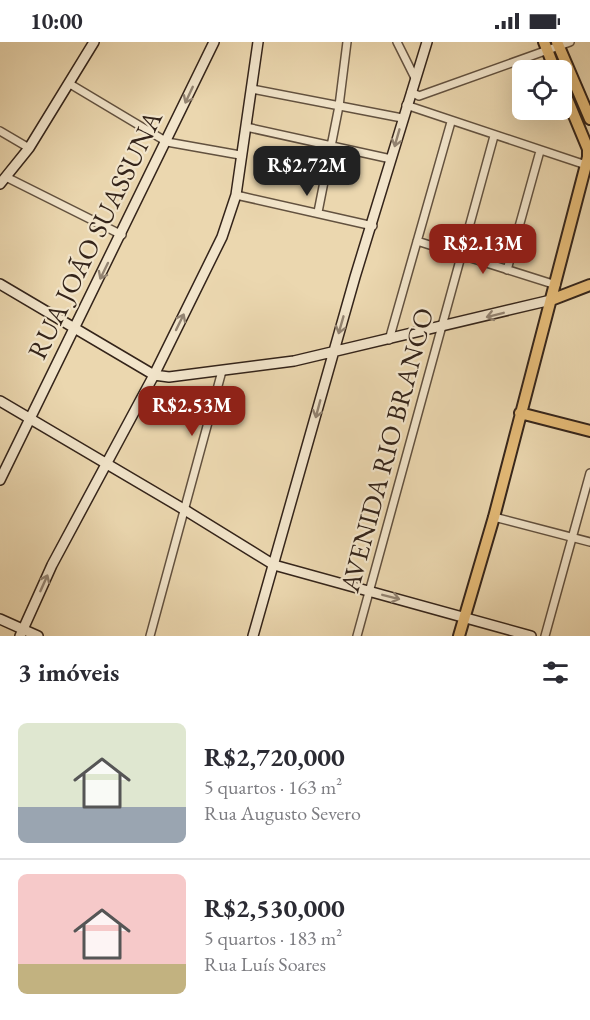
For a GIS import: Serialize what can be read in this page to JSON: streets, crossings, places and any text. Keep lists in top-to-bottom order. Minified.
{"streets":{"main road":["RUA JOÃO SUASSUNA"],"street":["AVENIDA RIO BRANCO"]},"page":{"status":"10:00","price":["R$2.72M","R$2.13M","R$2.53M"],"heading":"3 imóveis","list":[{"name":"R$2,720,000","note":"5 quartos · 163 m² · Rua Augusto Severo"},{"name":"R$2,530,000","note":"5 quartos · 183 m² · Rua Luís Soares"}]}}
